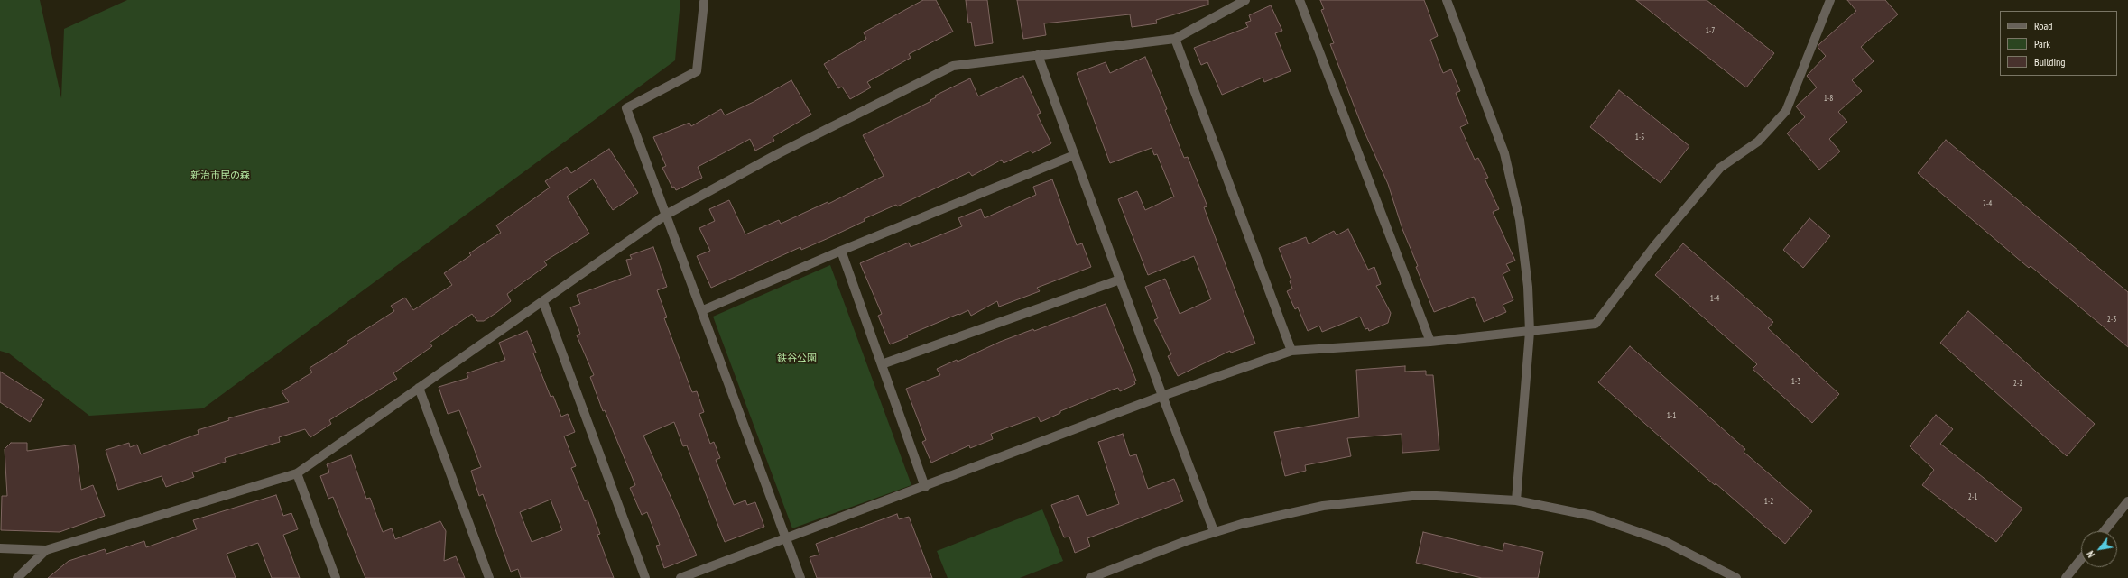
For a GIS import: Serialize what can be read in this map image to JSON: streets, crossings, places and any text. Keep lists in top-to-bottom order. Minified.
{"parks":["新治市民の森","鉄谷公園"],"house_numbers":["1-7","1-8","1-5","2-4","1-4","2-3","1-3","2-2","1-1","2-1","1-2"],"legend":["Road","Park","Building"],"north":"bottom left"}
